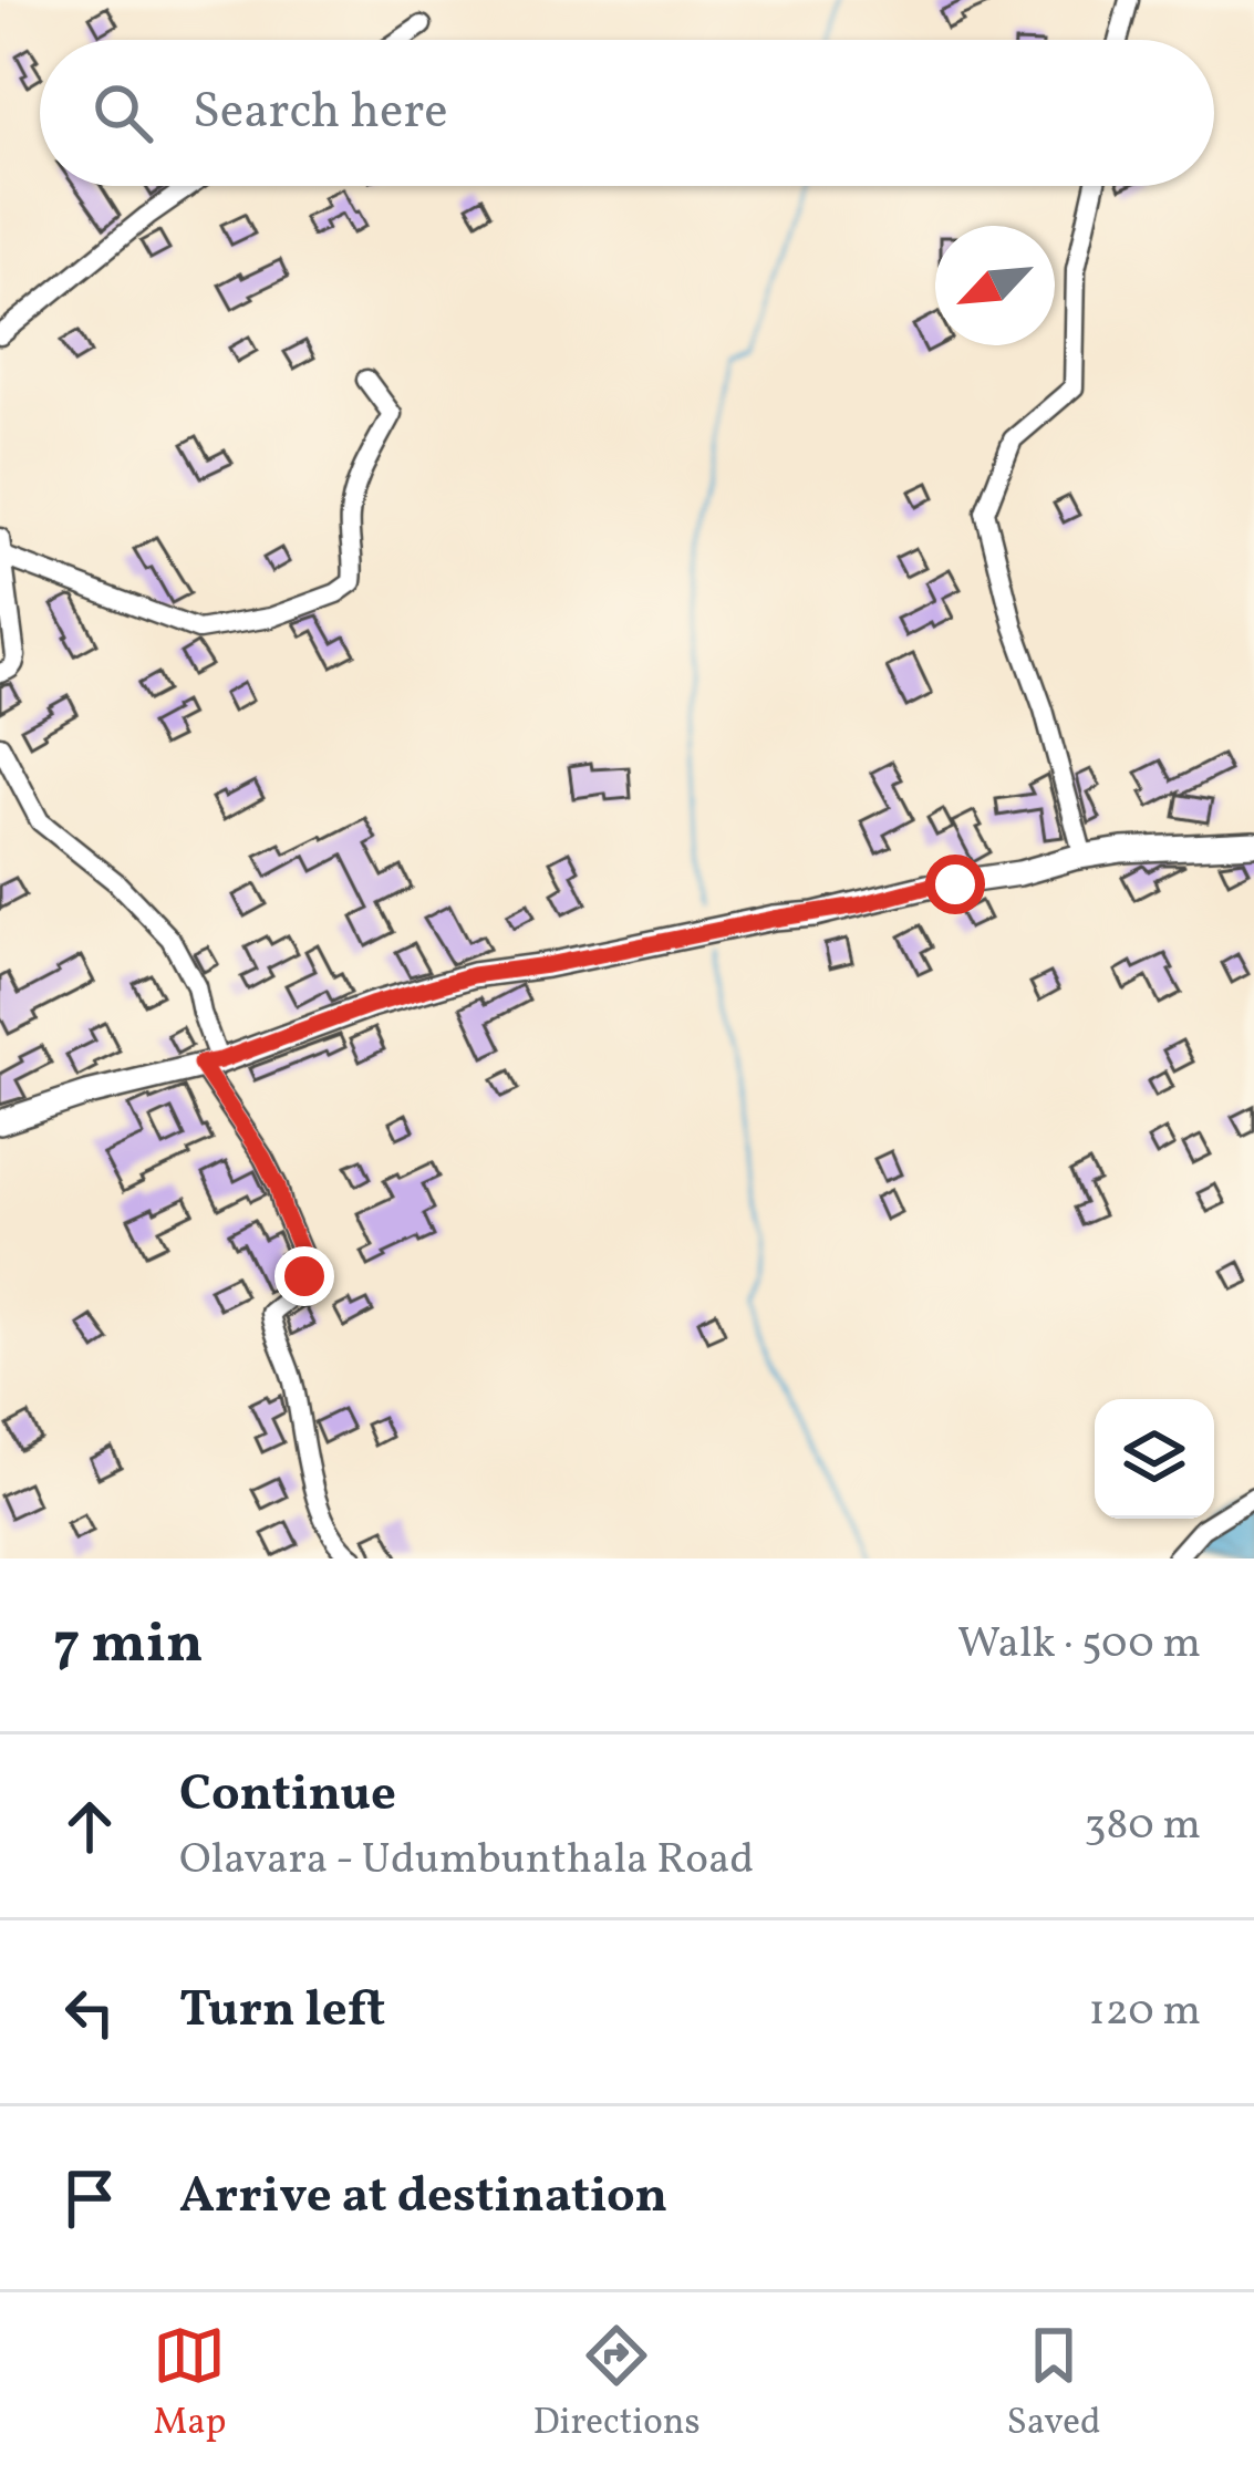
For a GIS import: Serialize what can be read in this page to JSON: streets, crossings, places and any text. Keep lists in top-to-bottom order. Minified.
{"north":"bottom left","page":{"search":"Search here","heading":["7 min","Walk · 500 m"],"list":[["Continue","Olavara - Udumbunthala Road","380 m"],["Turn left","120 m"],"Arrive at destination"],"nav":["Map","Directions","Saved"]}}
